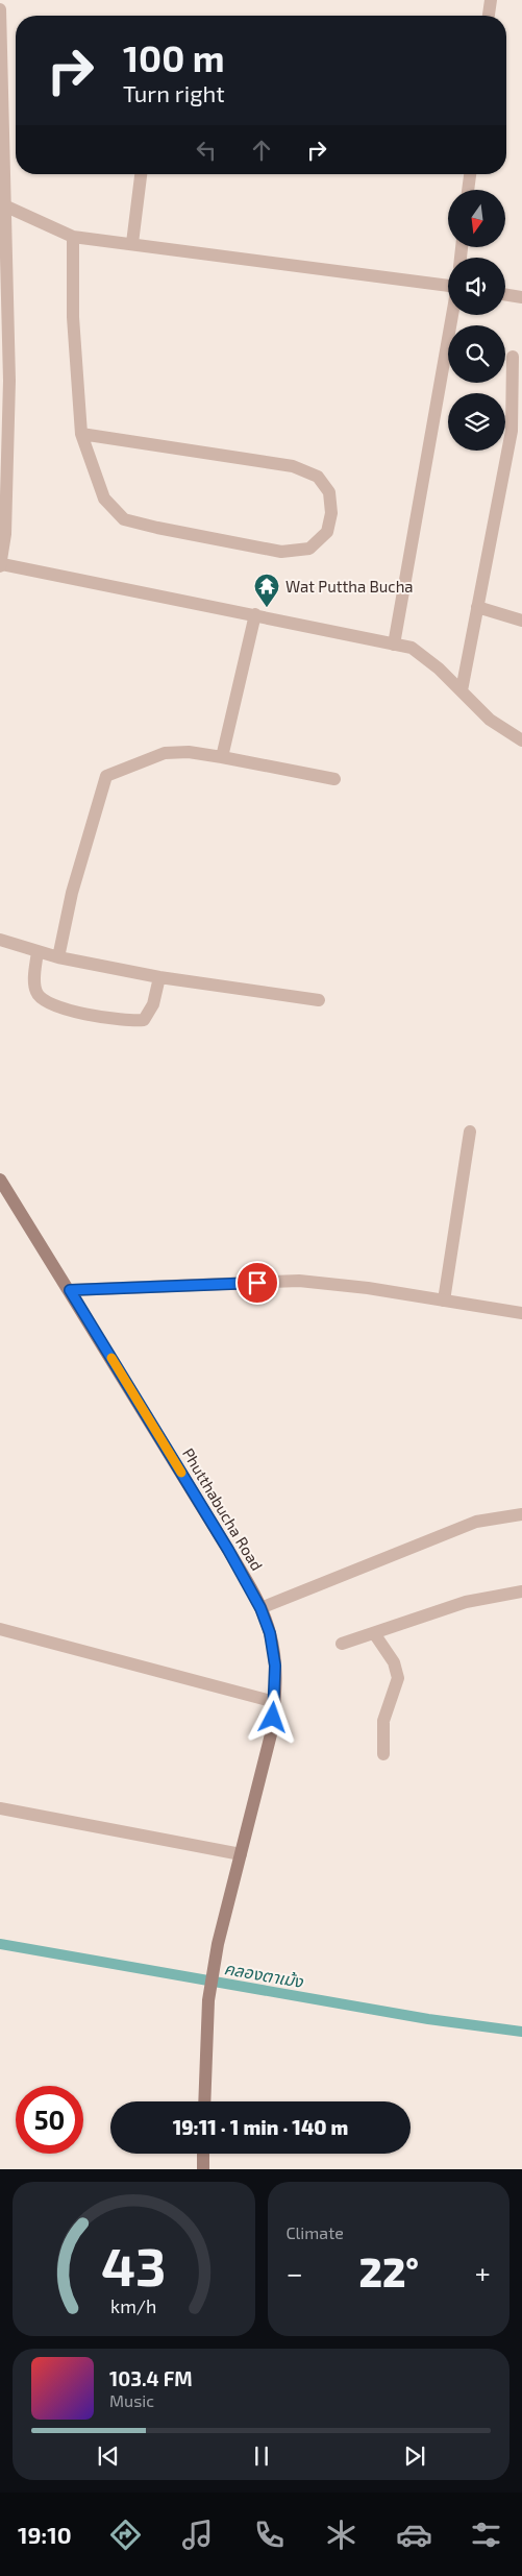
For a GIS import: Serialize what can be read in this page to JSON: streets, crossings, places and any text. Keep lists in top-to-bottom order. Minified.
{"streets":{"main road":["Phutthabucha Road"]},"water":["คลองตาเม้ง"],"places":{"temple":["Wat Puttha Bucha"]},"north":"bottom","page":{"turn":["100 m","Turn right"],"limit":"50","trip":"19:11 · 1 min · 140 m","tile":"Climate","heat":["−","22°","+"],"song":["103.4 FM","Music"],"tabs":"19:10","gauge":["43","km/h"]}}
